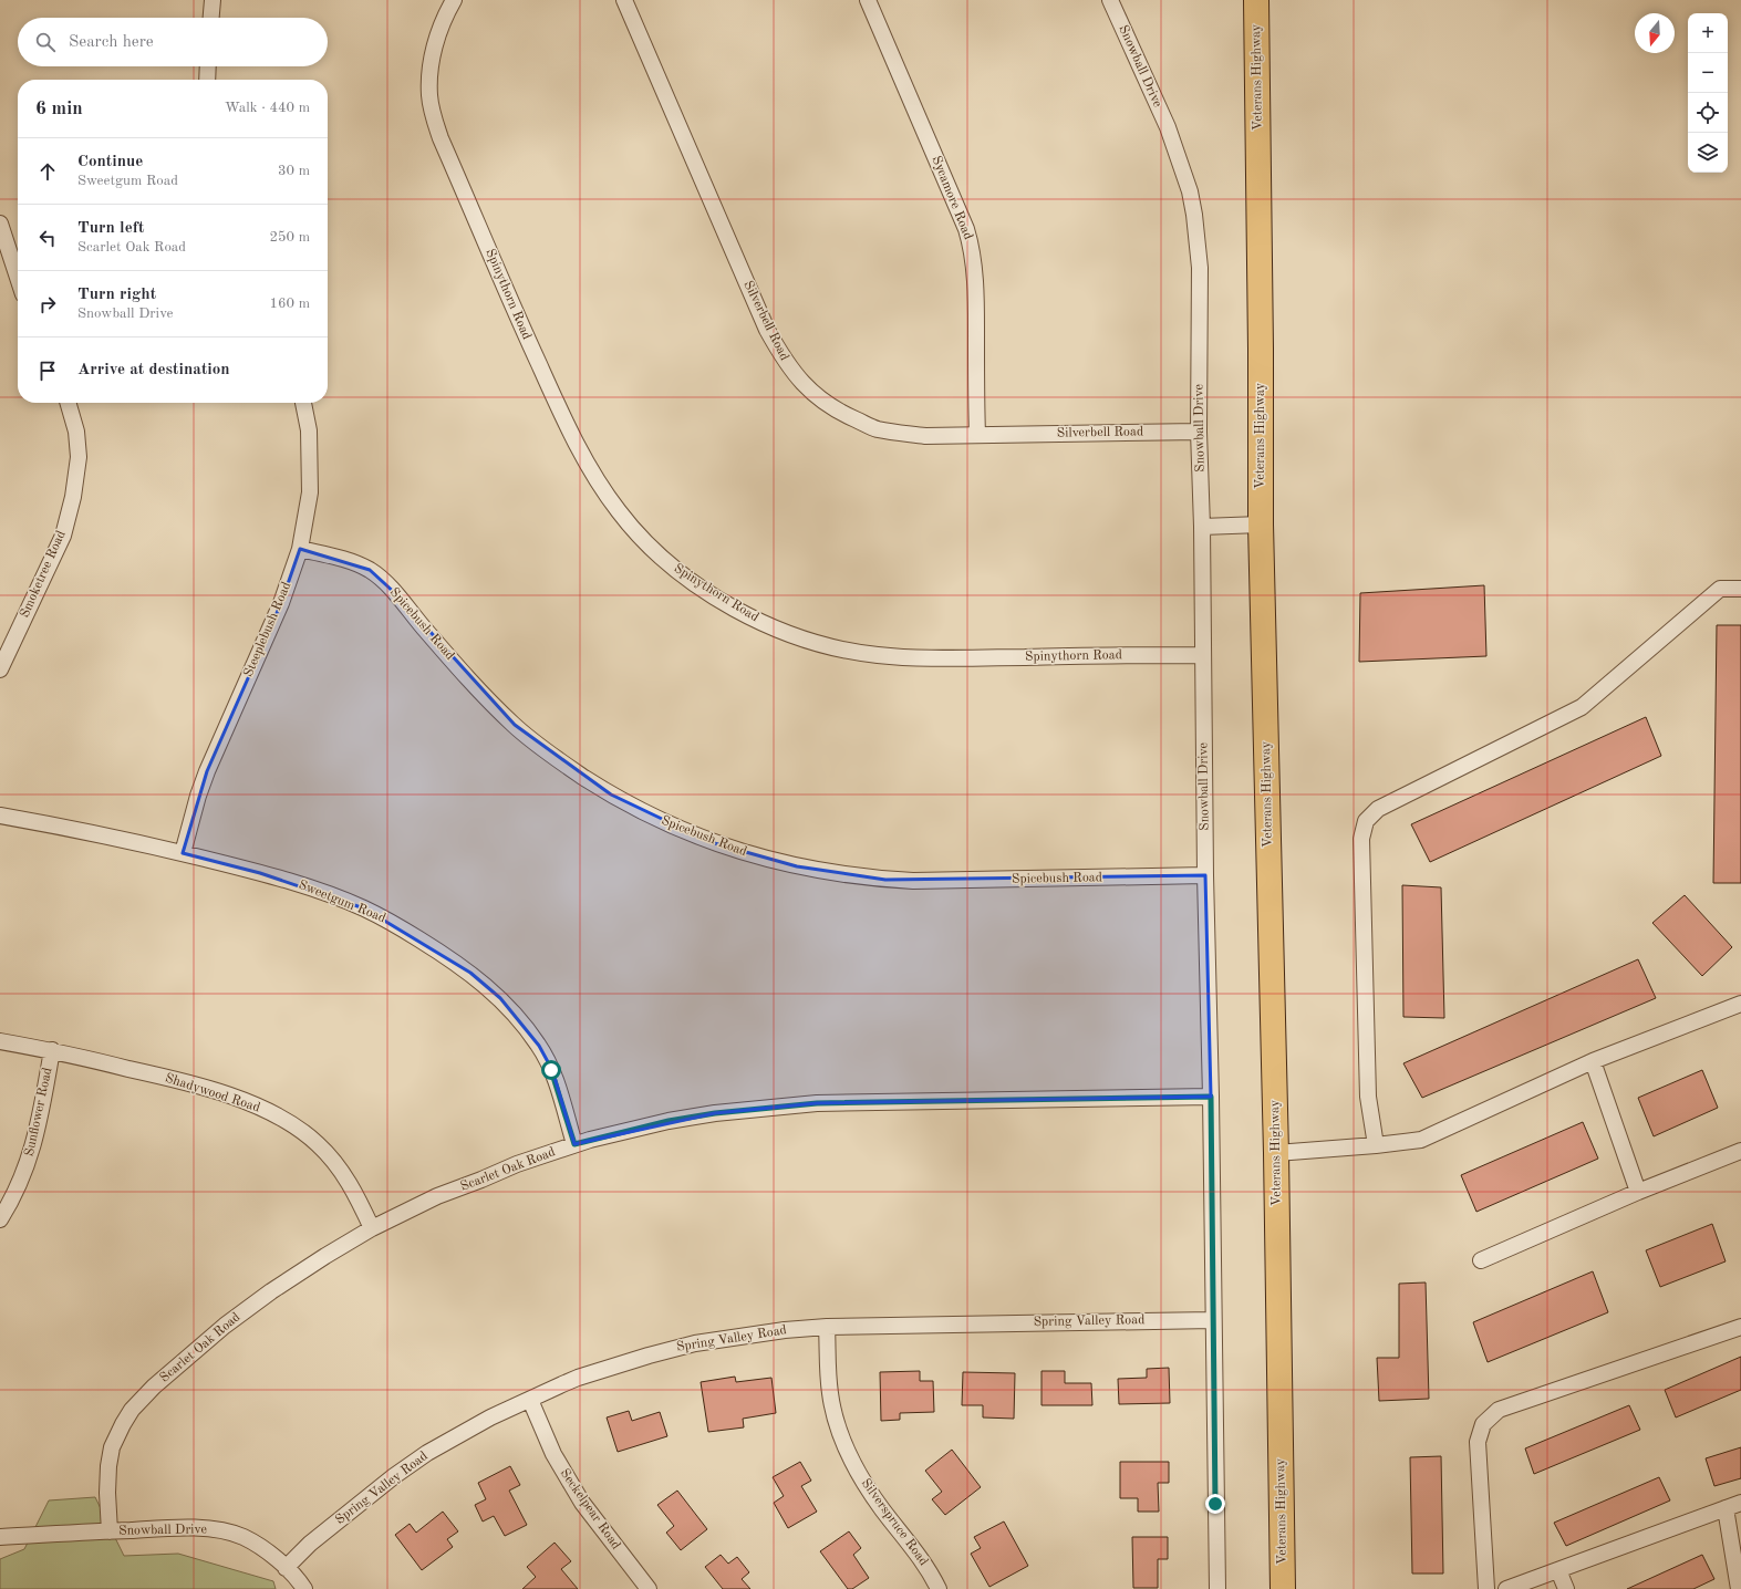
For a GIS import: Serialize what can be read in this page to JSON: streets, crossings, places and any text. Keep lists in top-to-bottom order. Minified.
{"streets":{"main road":["Veterans Highway"],"street":["Snowball Drive","Sycamore Road","Spinythorn Road","Silverbell Road","Smoketree Road","Spicebush Road","Steeplebush Road","Sweetgum Road","Shadywood Road","Sunflower Road","Scarlet Oak Road","Spring Valley Road","Seckelpear Road","Silverspruce Road"]},"crossings":[["Snowball Drive","Spinythorn Road"],["Snowball Drive","Silverbell Road"],["Snowball Drive","Spicebush Road"],["Snowball Drive","Scarlet Oak Road"],["Snowball Drive","Spring Valley Road"],["Sycamore Road","Silverbell Road"],["Spicebush Road","Steeplebush Road"],["Steeplebush Road","Sweetgum Road"],["Sweetgum Road","Scarlet Oak Road"],["Shadywood Road","Sunflower Road"],["Shadywood Road","Scarlet Oak Road"],["Spring Valley Road","Seckelpear Road"],["Spring Valley Road","Silverspruce Road"]],"north":"bottom","page":{"map_buttons":["+","−"],"search":"Search here","heading":["6 min","Walk · 440 m"],"list":[["Continue","Sweetgum Road","30 m"],["Turn left","Scarlet Oak Road","250 m"],["Turn right","Snowball Drive","160 m"],"Arrive at destination"]}}
